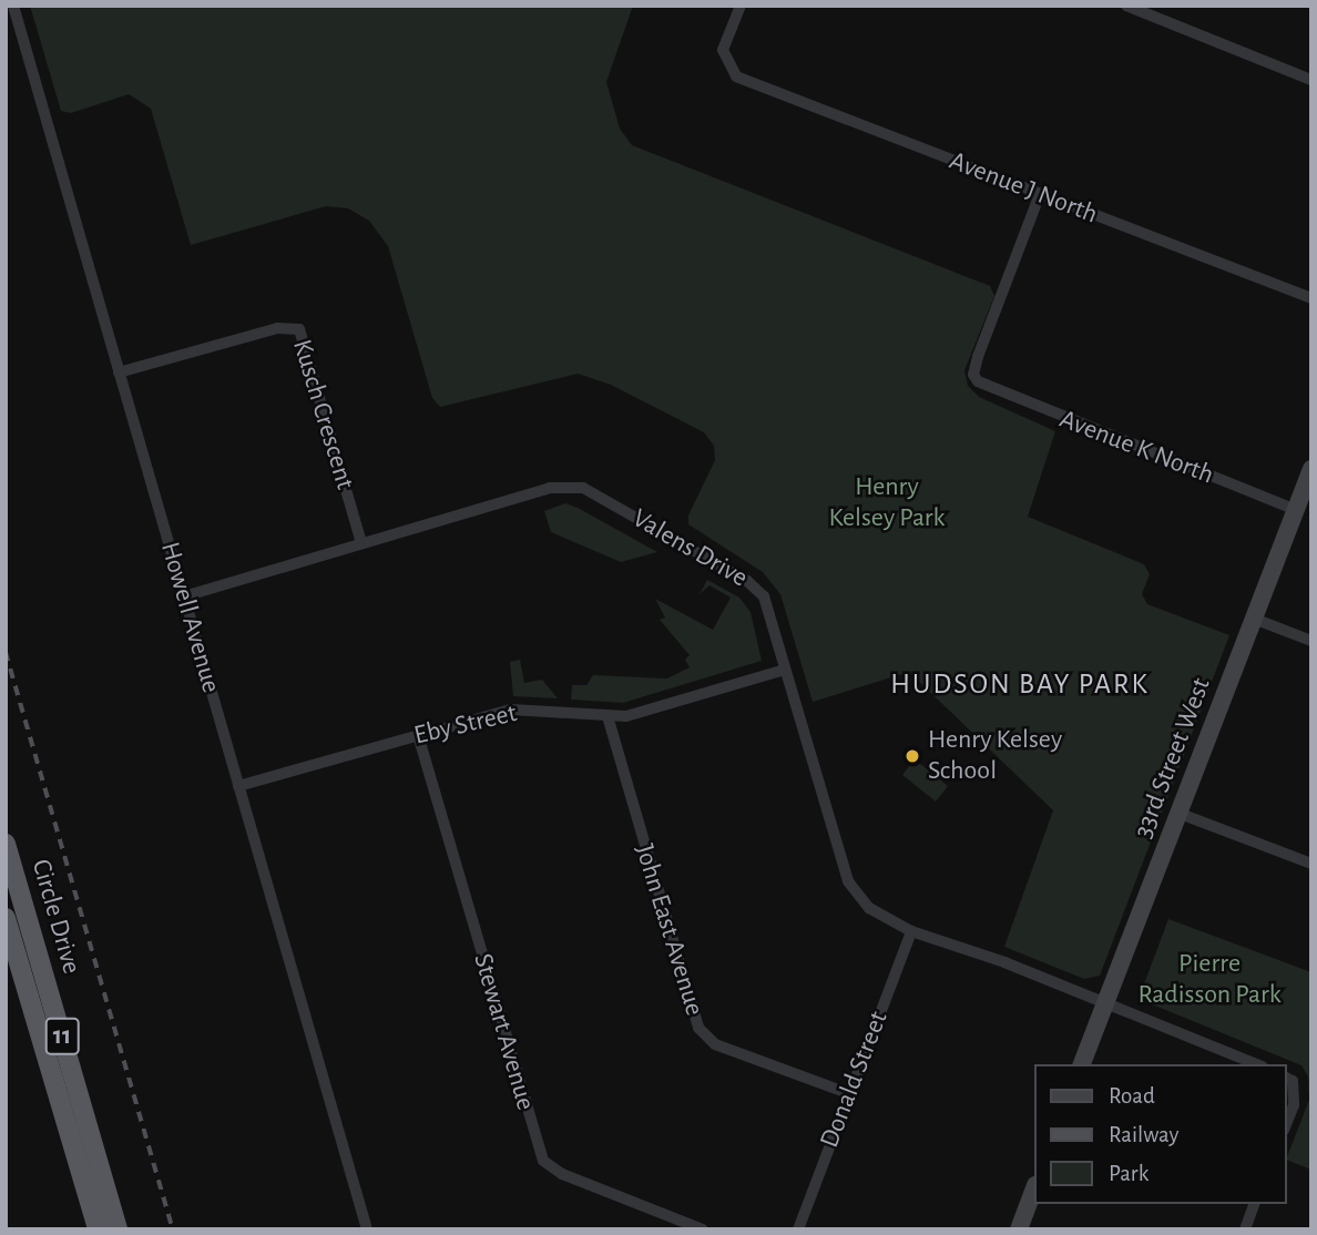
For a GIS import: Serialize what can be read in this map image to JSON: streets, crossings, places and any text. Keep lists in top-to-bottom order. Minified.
{"streets":{"highway":["Circle Drive","11"],"main road":["33rd Street West"],"street":["Avenue J North","Kusch Crescent","Avenue K North","Valens Drive","Howell Avenue","Eby Street","John East Avenue","Stewart Avenue","Donald Street"]},"crossings":[["Avenue J North","Avenue K North"],["Kusch Crescent","Valens Drive"],["Kusch Crescent","Howell Avenue"],["Avenue K North","33rd Street West"],["Valens Drive","Howell Avenue"],["Valens Drive","Eby Street"],["Valens Drive","33rd Street West"],["Valens Drive","Donald Street"],["Howell Avenue","Eby Street"],["Eby Street","John East Avenue"],["Eby Street","Stewart Avenue"],["John East Avenue","Donald Street"]],"districts":["HUDSON BAY PARK"],"parks":["Henry Kelsey Park","Pierre Radisson Park"],"places":["Henry Kelsey School"],"legend":["Road","Railway","Park"]}
